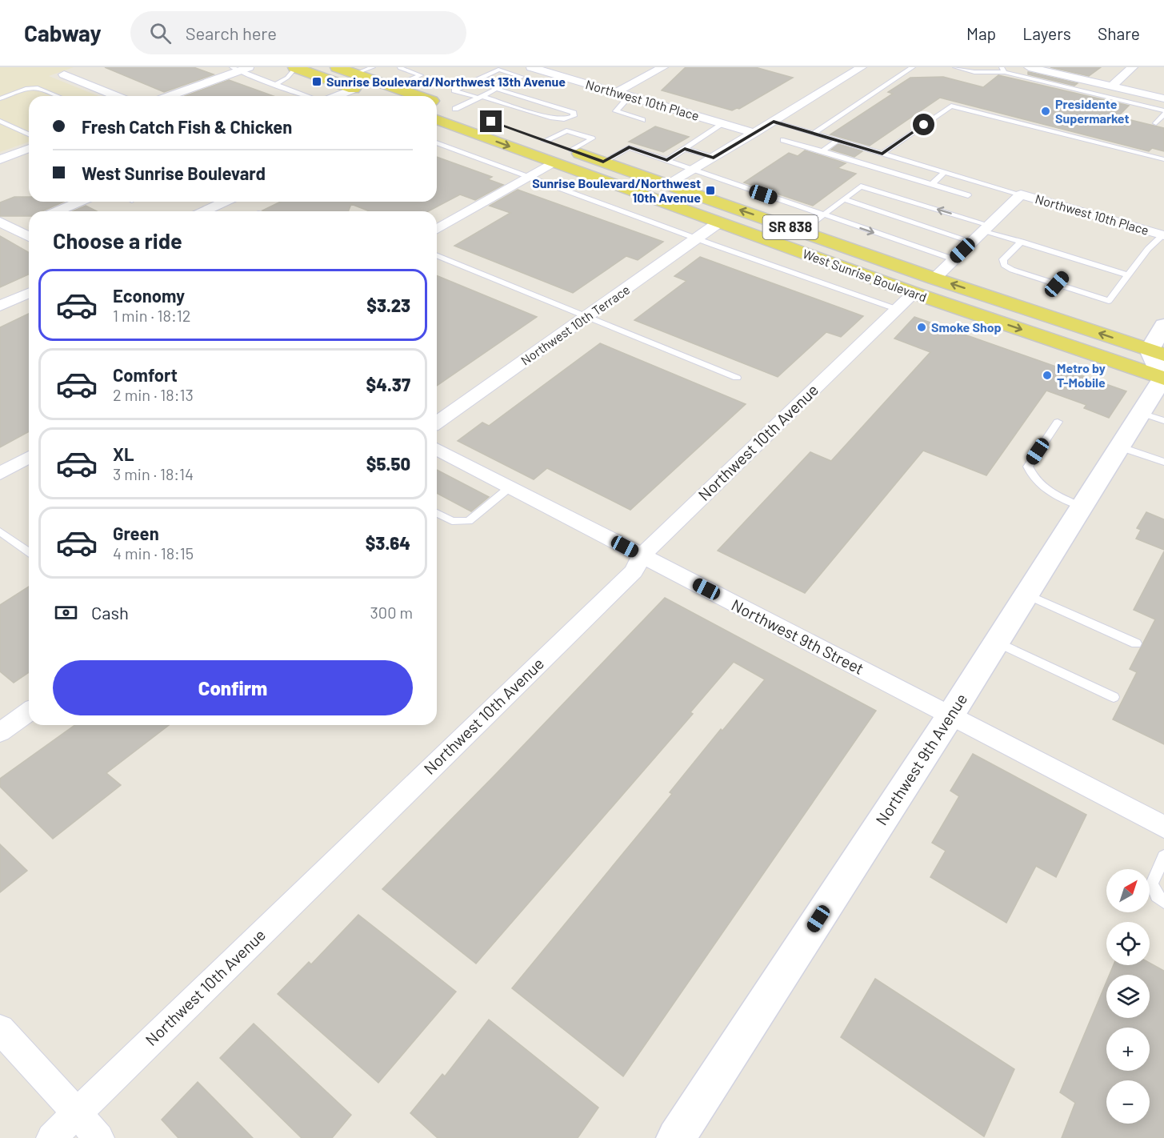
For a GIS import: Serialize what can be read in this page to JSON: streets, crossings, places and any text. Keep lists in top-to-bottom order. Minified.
{"streets":{"main road":["SR 838","West Sunrise Boulevard","Northwest 9th Avenue"],"street":["Northwest 10th Place","Northwest 10th Terrace","Northwest 10th Avenue","Northwest 9th Street"]},"crossings":[["West Sunrise Boulevard","Northwest 10th Terrace"],["West Sunrise Boulevard","Northwest 10th Avenue"],["West Sunrise Boulevard","Northwest 9th Avenue"],["Northwest 10th Avenue","Northwest 9th Street"],["Northwest 9th Street","Northwest 9th Avenue"]],"places":{"transit":["Sunrise Boulevard/Northwest 13th Avenue","Sunrise Boulevard/Northwest 10th Avenue"],"other":["Presidente Supermarket","Smoke Shop","Metro by T-Mobile"]},"north":"top right","page":{"header":"Cabway","search":"Search here","nav":["Map","Layers","Share"],"banner":["Fresh Catch Fish & Chicken","West Sunrise Boulevard"],"heading":"Choose a ride","list":[{"name":"Economy","note":"1 min · 18:12","value":"$3.23"},{"name":"Comfort","note":"2 min · 18:13","value":"$4.37"},{"name":"XL","note":"3 min · 18:14","value":"$5.50"},{"name":"Green","note":"4 min · 18:15","value":"$3.64"}],"pay":["Cash","300 m"],"buttons":"Confirm","map_buttons":["+","−"]}}
